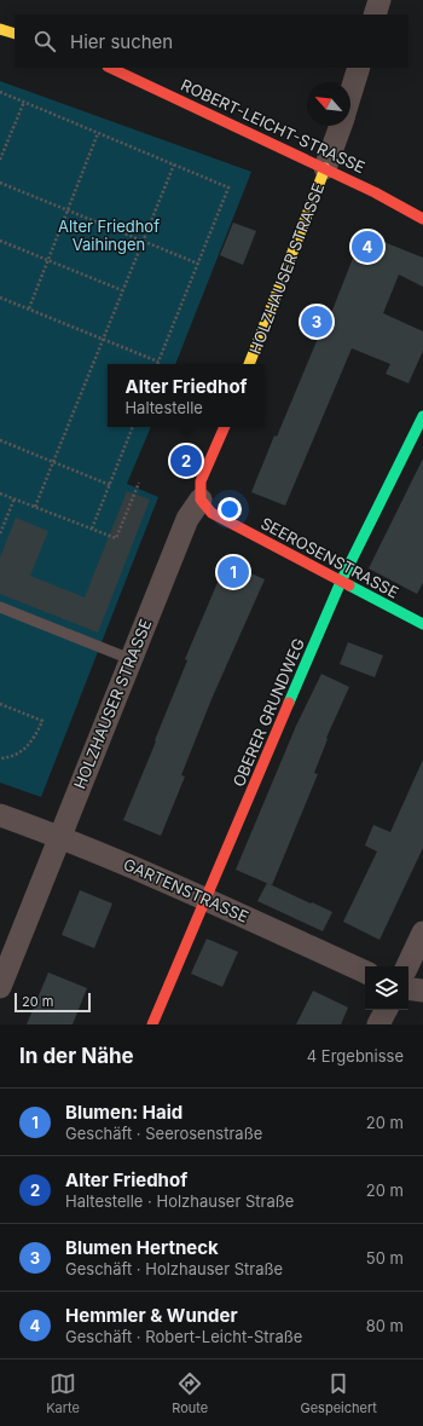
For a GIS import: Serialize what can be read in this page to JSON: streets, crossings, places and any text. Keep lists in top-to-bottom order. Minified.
{"streets":{"street":["ROBERT-LEICHT-STRASSE","HOLZHAUSER STRASSE","SEEROSENSTRASSE","OBERER GRUNDWEG","GARTENSTRASSE"]},"crossings":[["ROBERT-LEICHT-STRASSE","HOLZHAUSER STRASSE"],["HOLZHAUSER STRASSE","SEEROSENSTRASSE"],["HOLZHAUSER STRASSE","GARTENSTRASSE"],["SEEROSENSTRASSE","OBERER GRUNDWEG"],["OBERER GRUNDWEG","GARTENSTRASSE"]],"parks":["Alter Friedhof Vaihingen"],"scale_bar":"20 m","north":"top left","page":{"search":"Hier suchen","pins":["4","3","2","1"],"popup":["Alter Friedhof","Haltestelle"],"scale":"20 m","heading":["In der Nähe","4 Ergebnisse"],"list":[{"mark":"1","name":"Blumen: Haid","note":"Geschäft · Seerosenstraße","value":"20 m"},{"mark":"2","name":"Alter Friedhof","note":"Haltestelle · Holzhauser Straße","value":"20 m"},{"mark":"3","name":"Blumen Hertneck","note":"Geschäft · Holzhauser Straße","value":"50 m"},{"mark":"4","name":"Hemmler & Wunder","note":"Geschäft · Robert-Leicht-Straße","value":"80 m"}],"nav":["Karte","Route","Gespeichert"]}}
